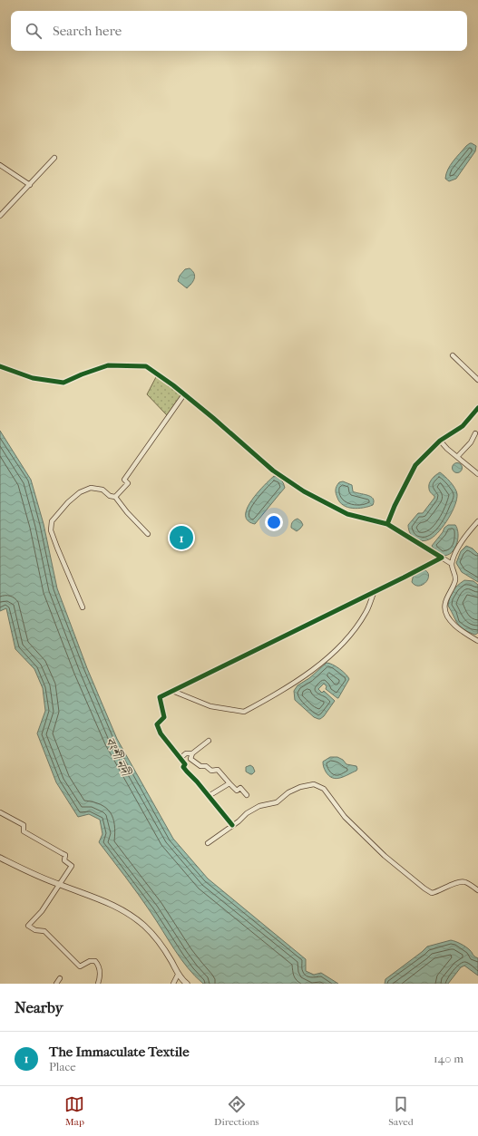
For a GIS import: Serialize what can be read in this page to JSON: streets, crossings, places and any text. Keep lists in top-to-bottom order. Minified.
{"water":["বংশী নদী"],"page":{"search":"Search here","pins":"1","heading":"Nearby","list":[{"mark":"1","name":"The Immaculate Textile","note":"Place","value":"140 m"}],"nav":["Map","Directions","Saved"]}}
